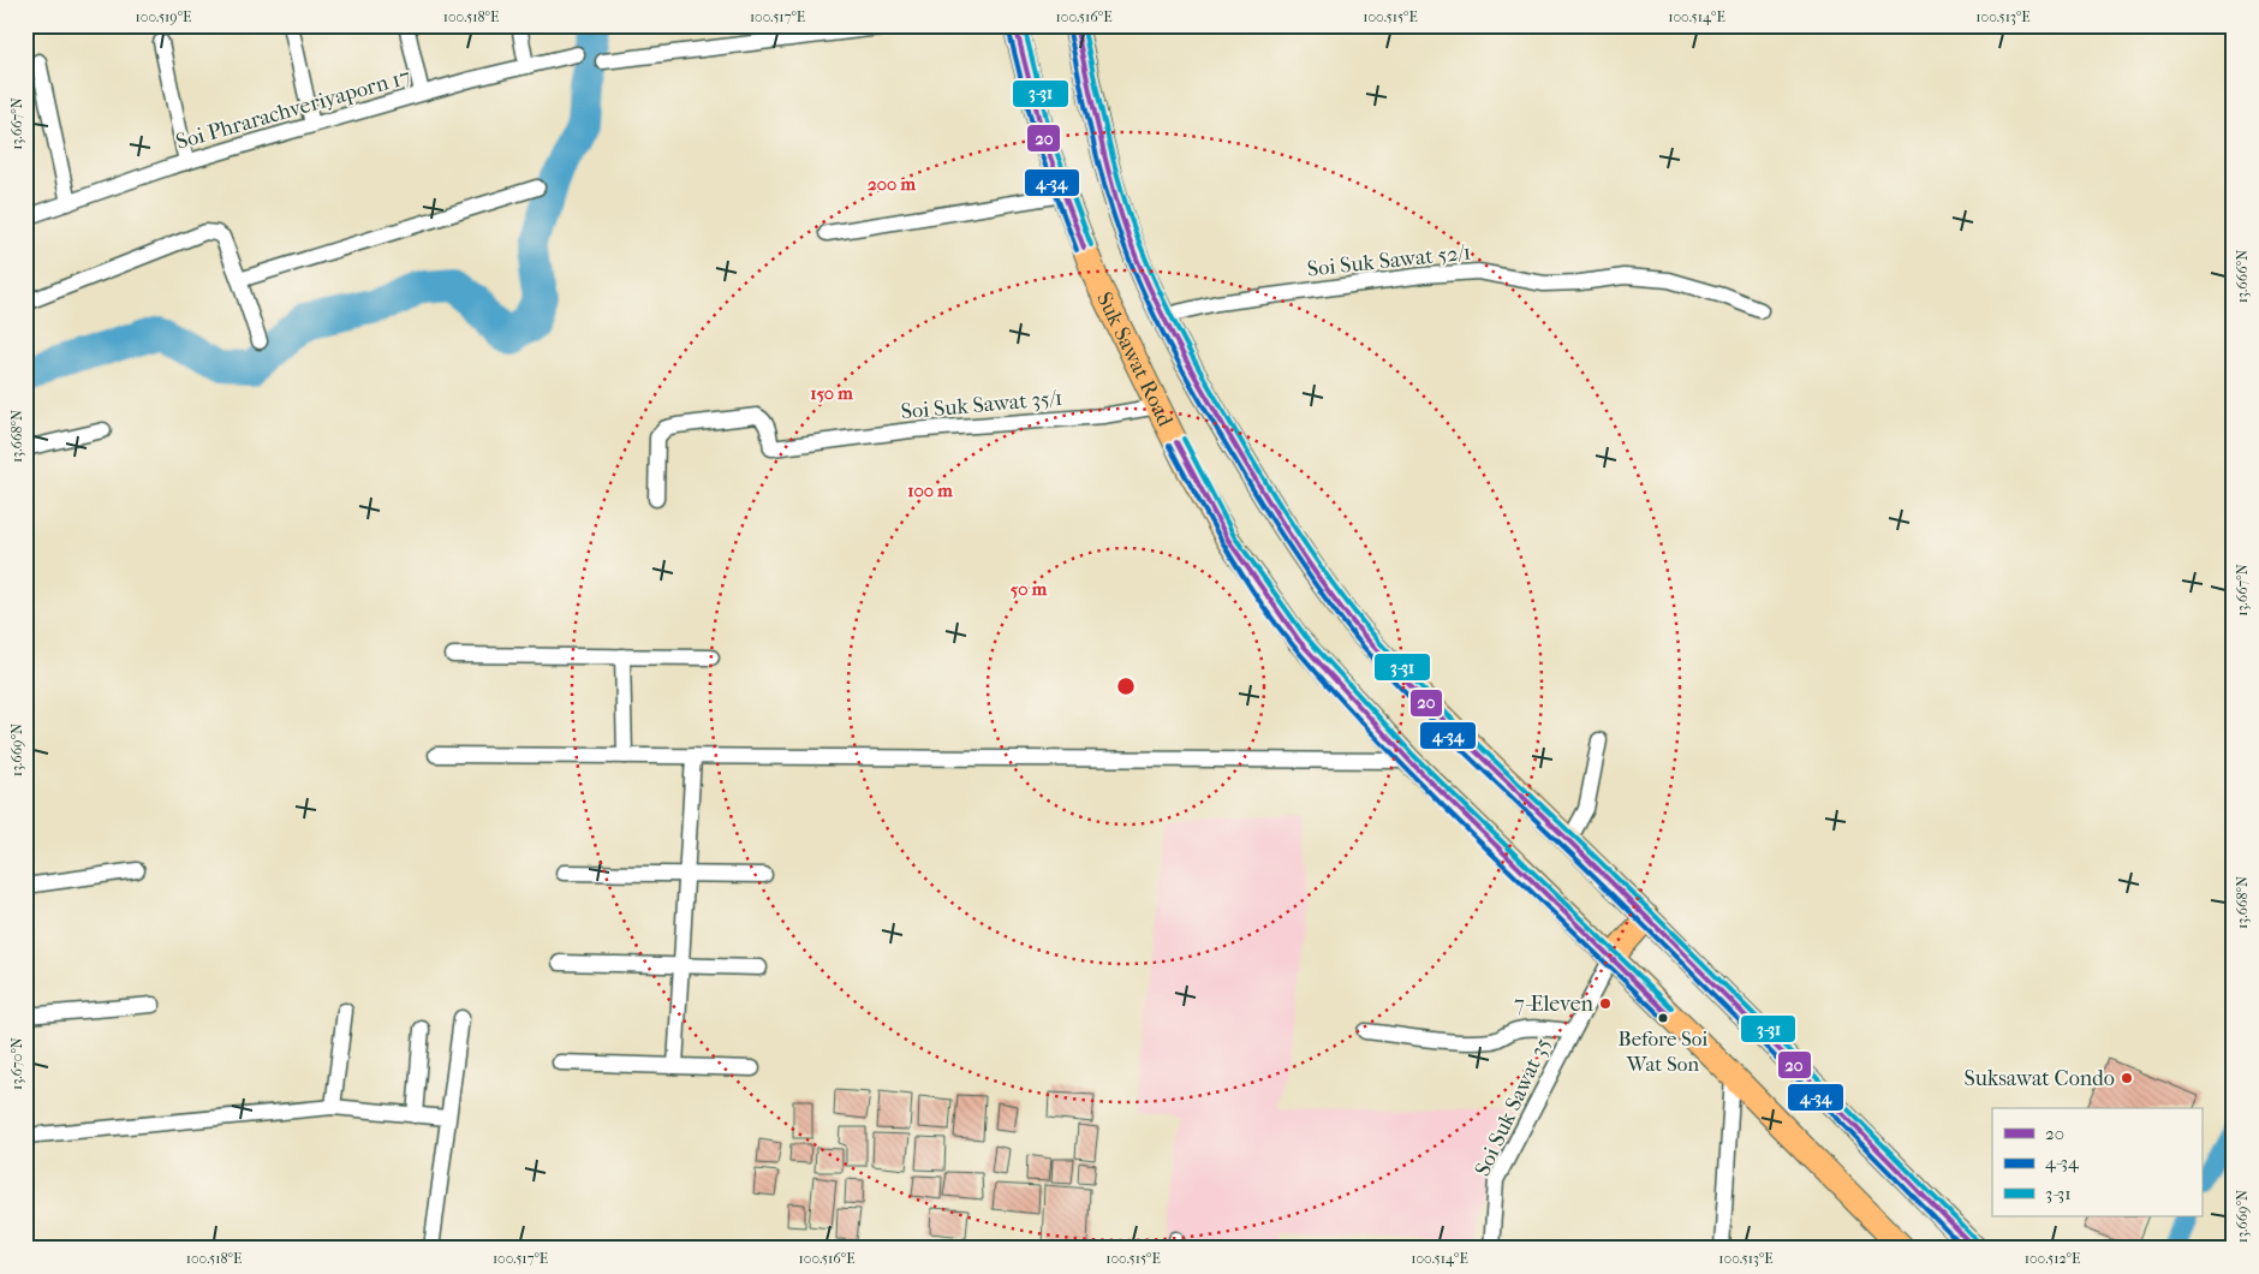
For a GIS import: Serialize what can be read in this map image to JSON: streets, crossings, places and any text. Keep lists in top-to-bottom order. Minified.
{"streets":{"main road":["Suk Sawat Road"],"street":["Soi Phrarachveriyaporn 17","Soi Suk Sawat 52/1","Soi Suk Sawat 35/1","Soi Suk Sawat 35"]},"crossings":[["Soi Suk Sawat 52/1","Suk Sawat Road"],["Suk Sawat Road","Soi Suk Sawat 35/1"],["Suk Sawat Road","Soi Suk Sawat 35"]],"places":["7-Eleven","Before Soi Wat Son","Suksawat Condo"],"lines":["transit line 20","transit line 3-31","transit line 4-34"],"legend":["20","4-34","3-31"],"coordinates":["100.519°E","100.518°E","100.517°E","100.516°E","100.515°E","100.514°E","100.513°E","13.667°N","13.666°N","13.668°N","13.669°N","13.670°N","100.512°E"],"rings":["200 m","150 m","100 m","50 m"]}
